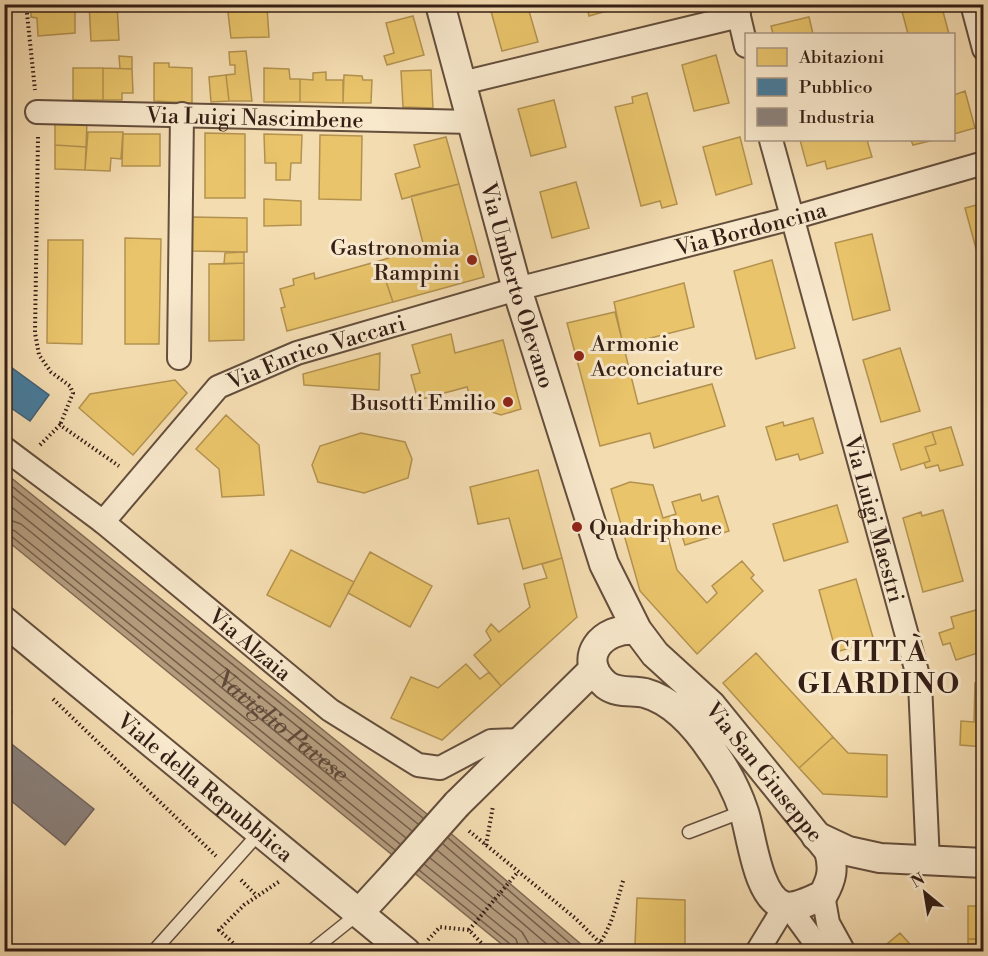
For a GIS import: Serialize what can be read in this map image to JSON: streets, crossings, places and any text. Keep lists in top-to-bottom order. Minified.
{"streets":{"street":["Via Luigi Nascimbene","Via Bordoncina","Via Umberto Olevano","Via Enrico Vaccari","Via Luigi Maestri","Via Alzaia","Via San Giuseppe","Viale della Repubblica"]},"crossings":[["Via Luigi Nascimbene","Via Umberto Olevano"],["Via Bordoncina","Via Umberto Olevano"],["Via Bordoncina","Via Enrico Vaccari"],["Via Bordoncina","Via Luigi Maestri"],["Via Umberto Olevano","Via Enrico Vaccari"],["Via Umberto Olevano","Via San Giuseppe"],["Via Enrico Vaccari","Via Alzaia"]],"districts":["CITTÀ GIARDINO"],"water":["Naviglio Pavese"],"places":["Gastronomia Rampini","Armonie Acconciature","Busotti Emilio","Quadriphone"],"legend":["Abitazioni","Pubblico","Industria"],"north":"top left"}
